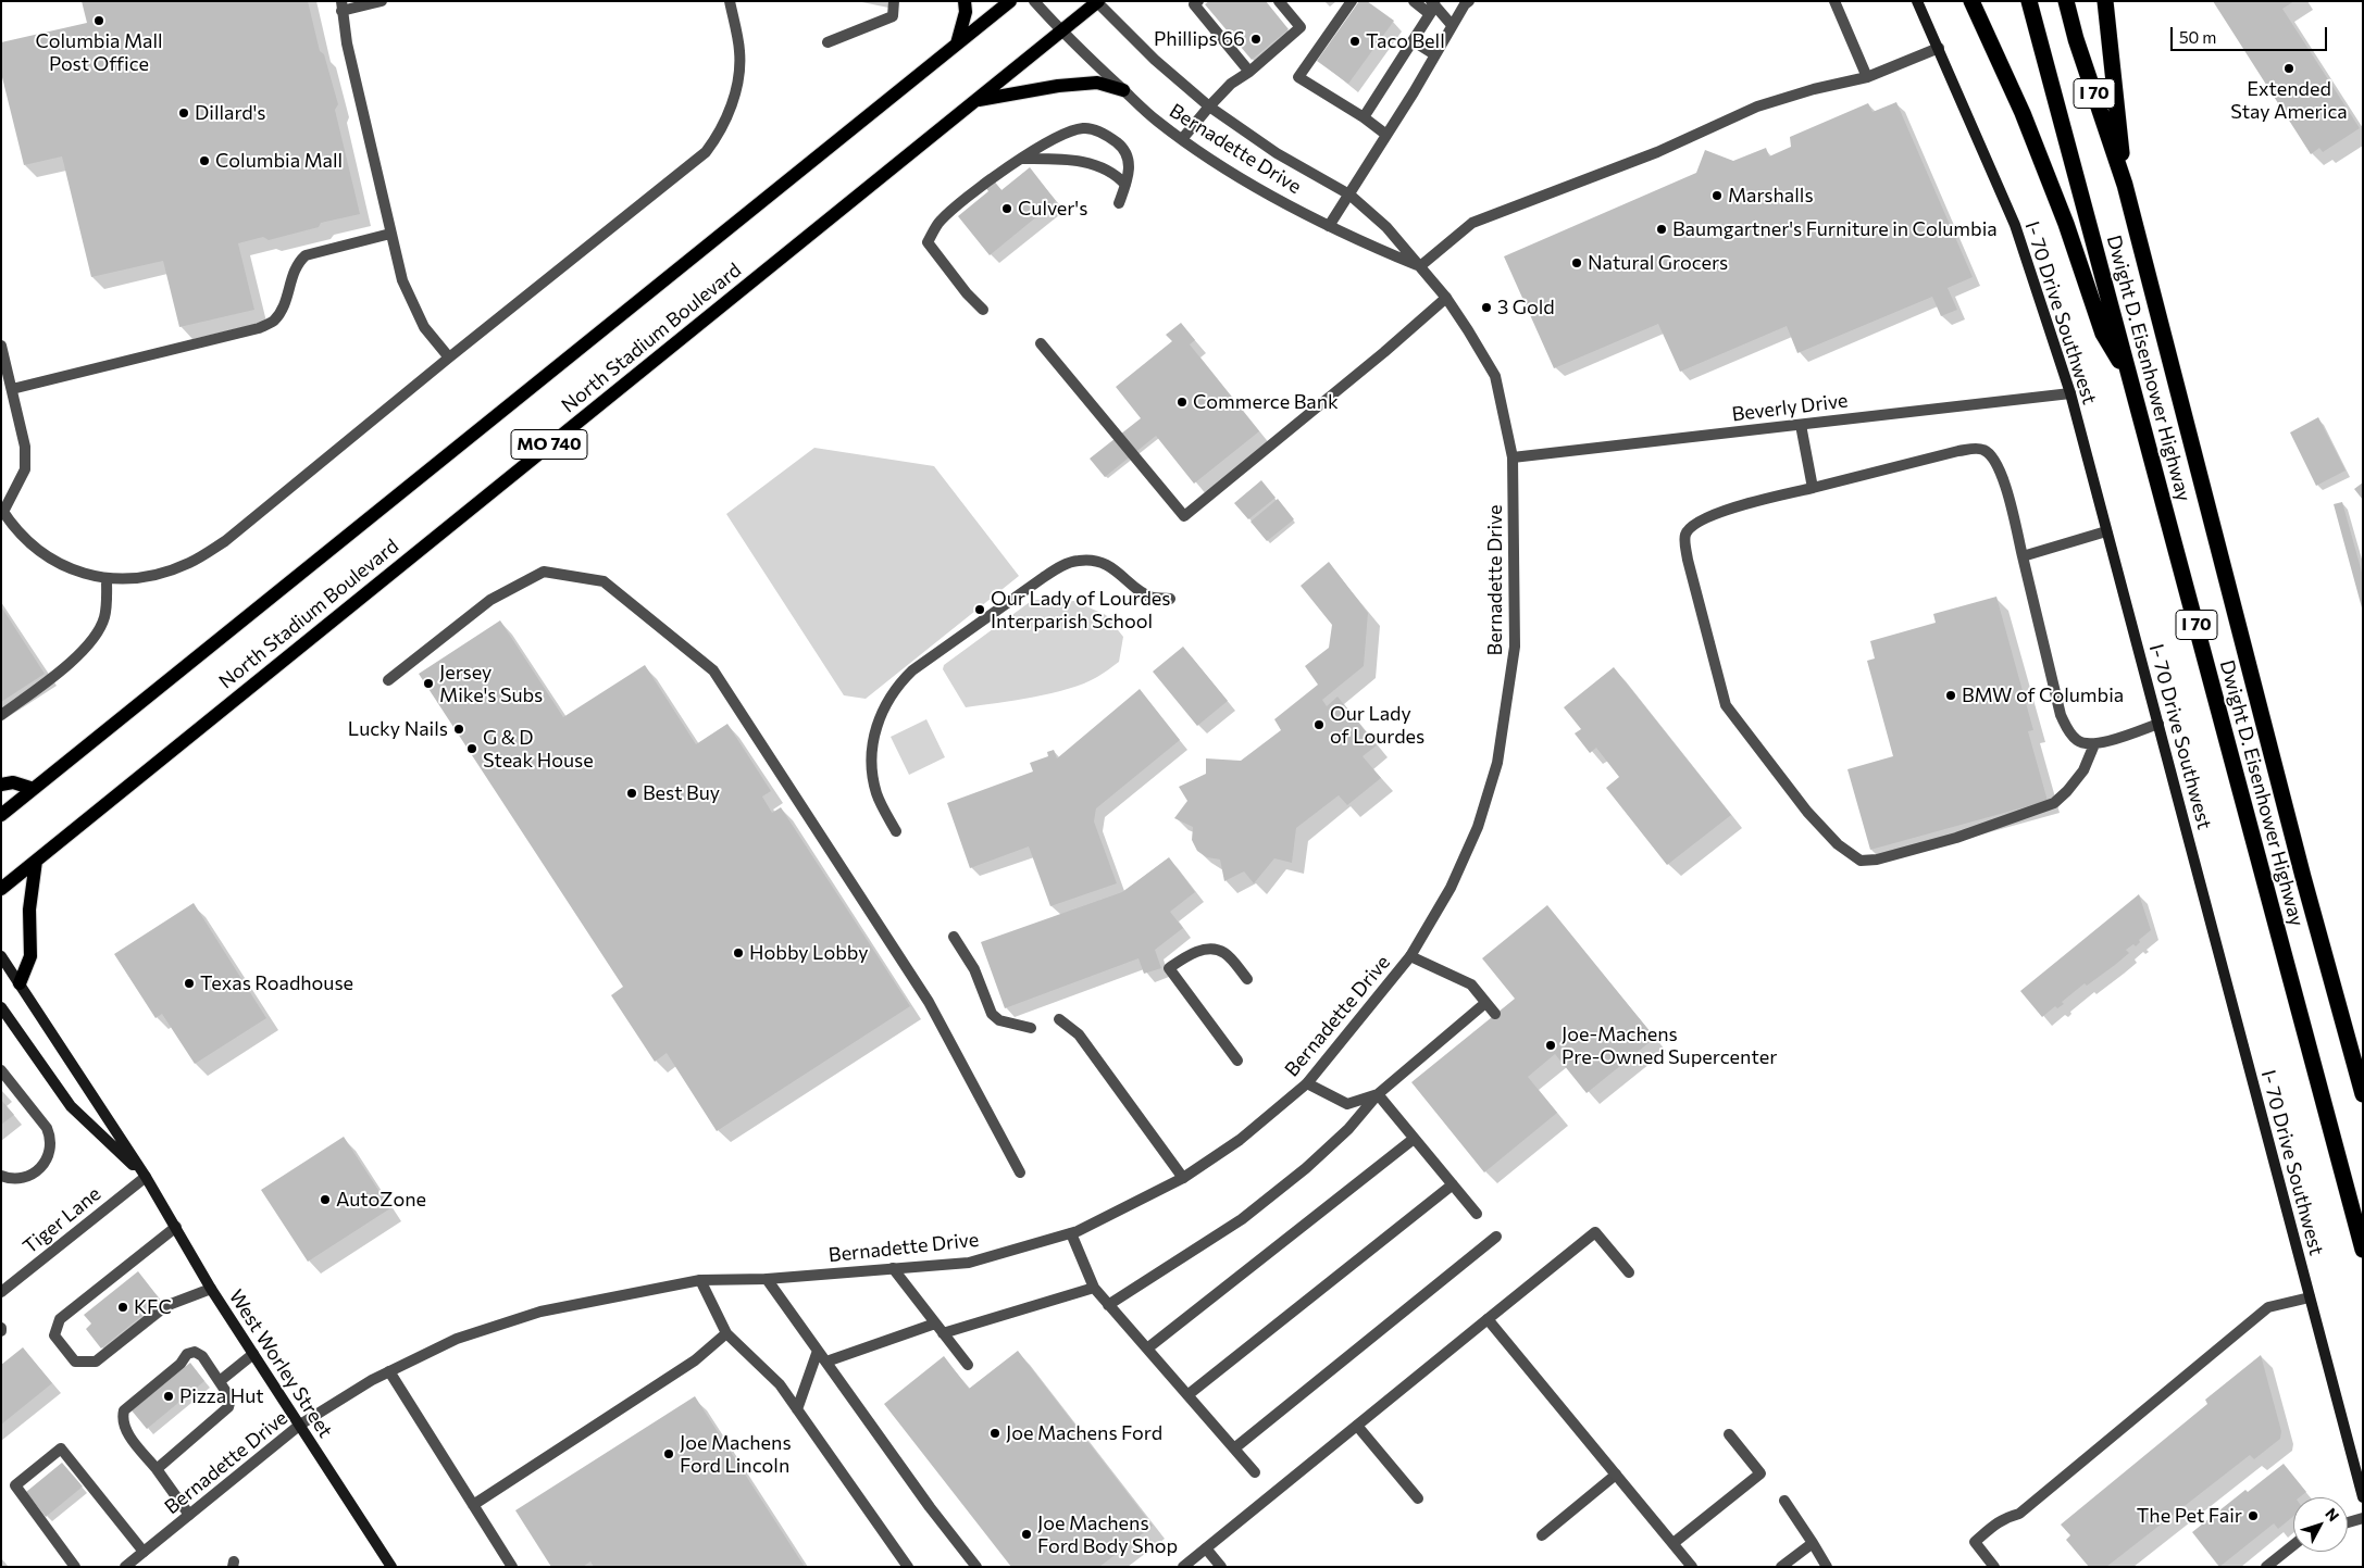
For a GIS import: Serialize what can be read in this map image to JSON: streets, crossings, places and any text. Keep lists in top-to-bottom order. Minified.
{"streets":{"highway":["I 70","Dwight D. Eisenhower Highway"],"main road":["North Stadium Boulevard","MO 740"],"street":["Bernadette Drive","I- 70 Drive Southwest","Beverly Drive","Tiger Lane","West Worley Street"]},"crossings":[["Bernadette Drive","North Stadium Boulevard"],["Bernadette Drive","Beverly Drive"],["Bernadette Drive","West Worley Street"],["I- 70 Drive Southwest","Beverly Drive"],["Tiger Lane","West Worley Street"]],"places":["Columbia Mall Post Office","Phillips 66","Taco Bell","Extended Stay America","Dillard's","Columbia Mall","Marshalls","Culver's","Baumgartner's Furniture in Columbia","Natural Grocers","3 Gold","Commerce Bank","Our Lady of Lourdes Interparish School","Jersey Mike's Subs","BMW of Columbia","Our Lady of Lourdes","Lucky Nails","G & D Steak House","Best Buy","Hobby Lobby","Texas Roadhouse","Joe-Machens Pre-Owned Supercenter","AutoZone","KFC","Pizza Hut","Joe Machens Ford","Joe Machens Ford Lincoln","The Pet Fair","Joe Machens Ford Body Shop"],"scale_bar":"50 m","north":"top right"}
